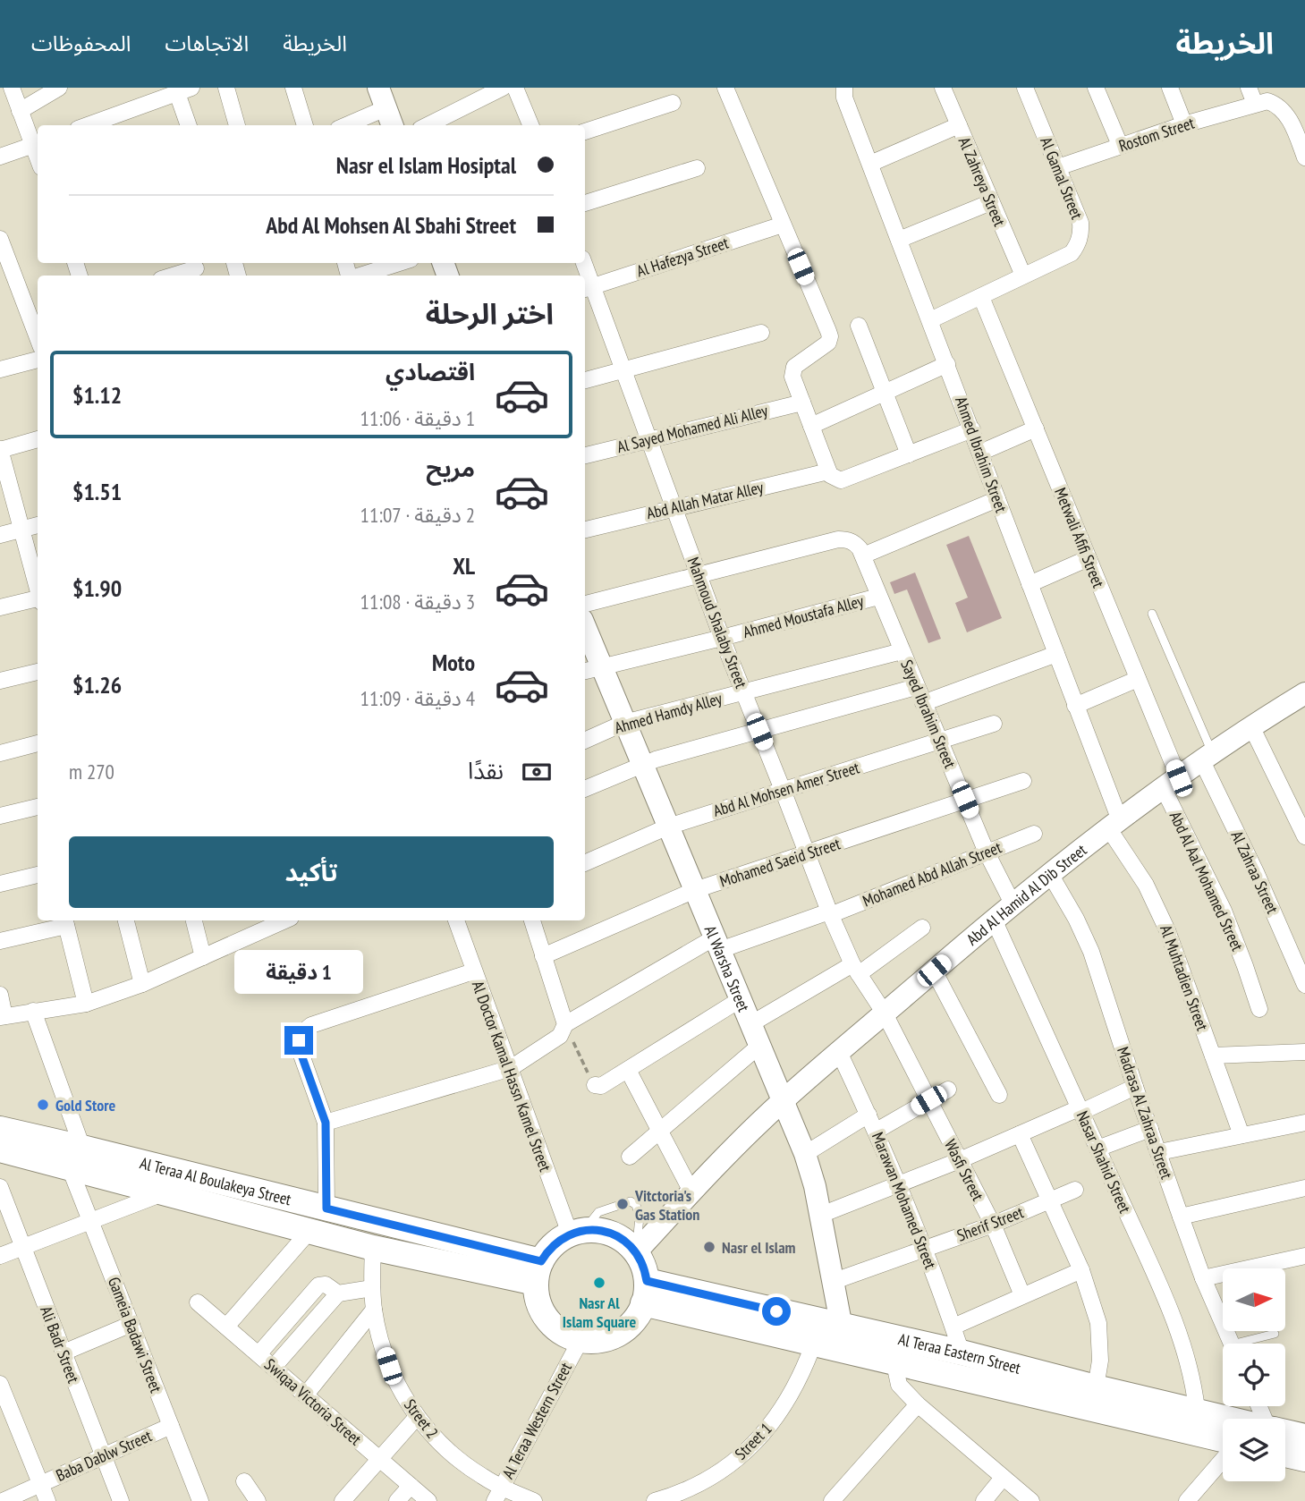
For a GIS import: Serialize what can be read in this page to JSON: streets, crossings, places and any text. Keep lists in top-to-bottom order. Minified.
{"streets":{"main road":["Al Teraa Al Boulakeya Street","Al Teraa Eastern Street"],"street":["Rostom Street","Al Gamal Street","Al Zahreya Street","Al Hafezya Street","Al Sayed Mohamed Ali Alley","Ahmed Ibrahim Street","Abd Allah Matar Alley","Metwali Afifi Street","Ahmed Moustafa Alley","Mahmoud Shalaby Street","Ahmed Hamdy Alley","Sayed Ibrahim Street","Abd Al Mohsen Amer Street","Mohamed Saeid Street","Al Zahraa Street","Mohamed Abd Allah Street","Abd Al Aal Mohamed Street","Abd Al Hamid Al Dib Street","Al Warsha Street","Al Muhtadien Street","Al Doctor Kamal Hassn Kamel Street","Madrasa Al Zahraa Street","Nasar Shahid Street","Wasfi Street","Marawan Mohamed Street","Sherif Street","Gameia Badawi Street","Ali Badr Street","Swiqaa Victoria Street","Street 2","Al Teraa Western Street","Street 1","Baba Dablw Street"]},"crossings":[["Rostom Street","Al Gamal Street"],["Al Gamal Street","Al Zahreya Street"],["Al Gamal Street","Ahmed Ibrahim Street"],["Al Gamal Street","Metwali Afifi Street"],["Al Hafezya Street","Mahmoud Shalaby Street"],["Al Sayed Mohamed Ali Alley","Mahmoud Shalaby Street"],["Ahmed Ibrahim Street","Abd Al Hamid Al Dib Street"],["Ahmed Ibrahim Street","Al Muhtadien Street"],["Abd Allah Matar Alley","Mahmoud Shalaby Street"],["Metwali Afifi Street","Abd Al Aal Mohamed Street"],["Metwali Afifi Street","Abd Al Hamid Al Dib Street"],["Ahmed Moustafa Alley","Mahmoud Shalaby Street"],["Ahmed Moustafa Alley","Sayed Ibrahim Street"],["Ahmed Moustafa Alley","Al Warsha Street"],["Mahmoud Shalaby Street","Ahmed Hamdy Alley"],["Mahmoud Shalaby Street","Abd Al Mohsen Amer Street"],["Mahmoud Shalaby Street","Mohamed Saeid Street"],["Mahmoud Shalaby Street","Mohamed Abd Allah Street"],["Mahmoud Shalaby Street","Abd Al Hamid Al Dib Street"],["Mahmoud Shalaby Street","Wasfi Street"],["Ahmed Hamdy Alley","Sayed Ibrahim Street"],["Ahmed Hamdy Alley","Al Warsha Street"],["Sayed Ibrahim Street","Abd Al Mohsen Amer Street"],["Sayed Ibrahim Street","Mohamed Saeid Street"],["Sayed Ibrahim Street","Mohamed Abd Allah Street"],["Sayed Ibrahim Street","Abd Al Hamid Al Dib Street"],["Abd Al Mohsen Amer Street","Al Warsha Street"],["Mohamed Saeid Street","Al Warsha Street"],["Al Zahraa Street","Abd Al Hamid Al Dib Street"],["Mohamed Abd Allah Street","Al Warsha Street"],["Mohamed Abd Allah Street","Al Doctor Kamal Hassn Kamel Street"],["Abd Al Aal Mohamed Street","Abd Al Hamid Al Dib Street"],["Abd Al Hamid Al Dib Street","Al Warsha Street"],["Abd Al Hamid Al Dib Street","Al Muhtadien Street"],["Abd Al Hamid Al Dib Street","Al Doctor Kamal Hassn Kamel Street"],["Abd Al Hamid Al Dib Street","Madrasa Al Zahraa Street"],["Abd Al Hamid Al Dib Street","Nasar Shahid Street"],["Abd Al Hamid Al Dib Street","Wasfi Street"],["Abd Al Hamid Al Dib Street","Al Teraa Al Boulakeya Street"],["Abd Al Hamid Al Dib Street","Marawan Mohamed Street"],["Abd Al Hamid Al Dib Street","Al Teraa Eastern Street"],["Abd Al Hamid Al Dib Street","Al Teraa Western Street"],["Al Warsha Street","Sherif Street"],["Al Warsha Street","Al Teraa Eastern Street"],["Al Doctor Kamal Hassn Kamel Street","Al Teraa Al Boulakeya Street"],["Al Doctor Kamal Hassn Kamel Street","Al Teraa Eastern Street"],["Al Doctor Kamal Hassn Kamel Street","Al Teraa Western Street"],["Nasar Shahid Street","Al Teraa Eastern Street"],["Wasfi Street","Sherif Street"],["Al Teraa Al Boulakeya Street","Gameia Badawi Street"],["Al Teraa Al Boulakeya Street","Al Teraa Eastern Street"],["Al Teraa Al Boulakeya Street","Street 2"],["Al Teraa Al Boulakeya Street","Al Teraa Western Street"],["Marawan Mohamed Street","Sherif Street"],["Marawan Mohamed Street","Al Teraa Eastern Street"],["Gameia Badawi Street","Baba Dablw Street"],["Ali Badr Street","Baba Dablw Street"],["Al Teraa Eastern Street","Al Teraa Western Street"],["Al Teraa Eastern Street","Street 1"],["Street 2","Al Teraa Western Street"]],"places":["Gold Store","Vitctoria's Gas Station","Nasr el Islam","Nasr Al Islam Square"],"north":"right","page":{"header":"الخريطة","nav":["الخريطة","الاتجاهات","المحفوظات"],"banner":["Nasr el Islam Hosiptal","Abd Al Mohsen Al Sbahi Street"],"heading":"اختر الرحلة","list":[{"name":"اقتصادي","note":"1 دقيقة · 11:06","value":"$1.12"},{"name":"مريح","note":"2 دقيقة · 11:07","value":"$1.51"},{"name":"XL","note":"3 دقيقة · 11:08","value":"$1.90"},{"name":"Moto","note":"4 دقيقة · 11:09","value":"$1.26"}],"pay":["نقدًا","270 m"],"buttons":"تأكيد","bubble":"1 دقيقة"}}
